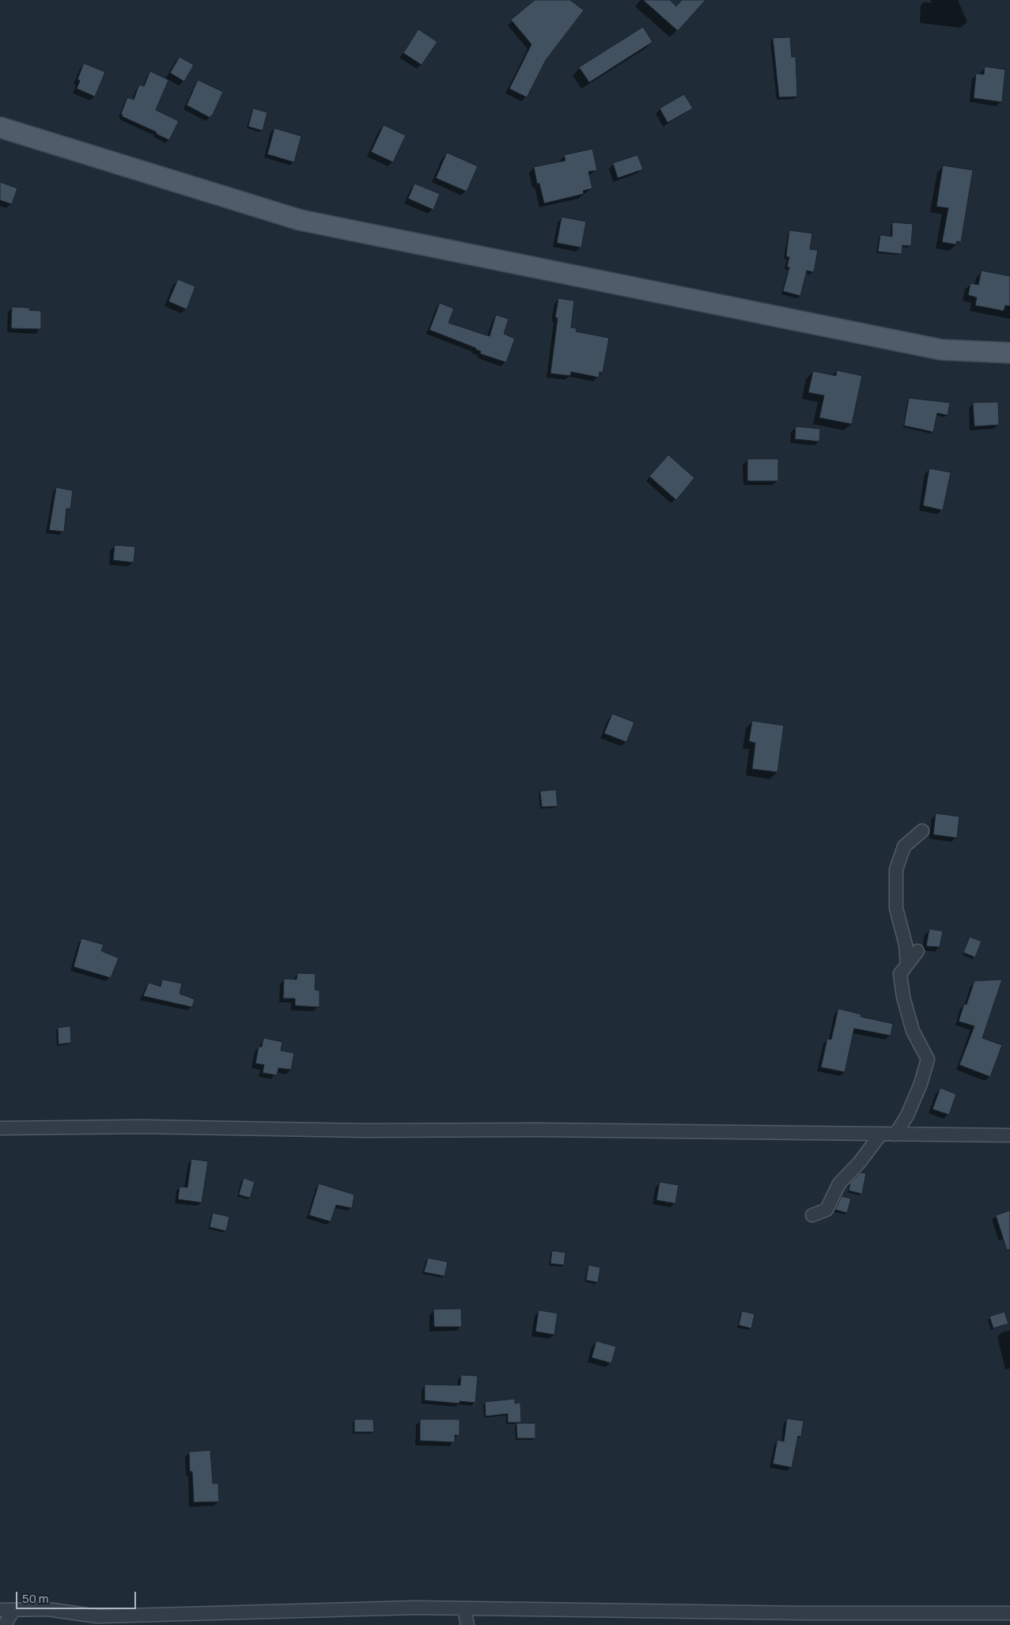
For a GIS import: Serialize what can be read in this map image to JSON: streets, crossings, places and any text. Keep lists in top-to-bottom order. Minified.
{"scale_bar":"50 m"}
